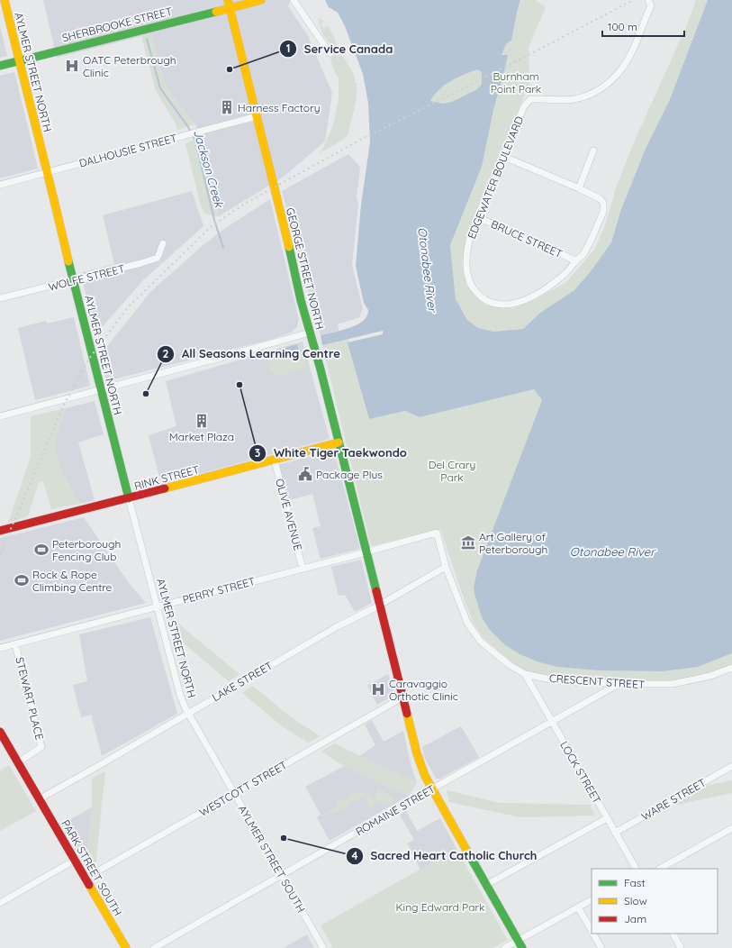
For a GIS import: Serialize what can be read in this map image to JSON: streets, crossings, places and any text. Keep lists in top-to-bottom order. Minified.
{"streets":{"main road":["SHERBROOKE STREET","AYLMER STREET NORTH","GEORGE STREET NORTH","RINK STREET","PARK STREET SOUTH"],"street":["DALHOUSIE STREET","EDGEWATER BOULEVARD","BRUCE STREET","WOLFE STREET","OLIVE AVENUE","PERRY STREET","LAKE STREET","CRESCENT STREET","STEWART PLACE","LOCK STREET","WESTCOTT STREET","WARE STREET","ROMAINE STREET","AYLMER STREET SOUTH"]},"crossings":[["SHERBROOKE STREET","AYLMER STREET NORTH"],["SHERBROOKE STREET","GEORGE STREET NORTH"],["AYLMER STREET NORTH","DALHOUSIE STREET"],["AYLMER STREET NORTH","WOLFE STREET"],["AYLMER STREET NORTH","RINK STREET"],["AYLMER STREET NORTH","PERRY STREET"],["AYLMER STREET NORTH","LAKE STREET"],["AYLMER STREET NORTH","AYLMER STREET SOUTH"],["DALHOUSIE STREET","GEORGE STREET NORTH"],["EDGEWATER BOULEVARD","BRUCE STREET"],["GEORGE STREET NORTH","RINK STREET"],["GEORGE STREET NORTH","PERRY STREET"],["GEORGE STREET NORTH","LAKE STREET"],["GEORGE STREET NORTH","WESTCOTT STREET"],["GEORGE STREET NORTH","ROMAINE STREET"],["RINK STREET","OLIVE AVENUE"],["OLIVE AVENUE","PERRY STREET"],["PERRY STREET","CRESCENT STREET"],["PERRY STREET","STEWART PLACE"],["LAKE STREET","CRESCENT STREET"],["LAKE STREET","AYLMER STREET SOUTH"],["LAKE STREET","PARK STREET SOUTH"],["CRESCENT STREET","LOCK STREET"],["CRESCENT STREET","ROMAINE STREET"],["STEWART PLACE","PARK STREET SOUTH"],["LOCK STREET","WARE STREET"],["LOCK STREET","ROMAINE STREET"],["WESTCOTT STREET","AYLMER STREET SOUTH"],["WESTCOTT STREET","PARK STREET SOUTH"],["ROMAINE STREET","AYLMER STREET SOUTH"]],"water":["Jackson Creek","Otonabee River"],"parks":["Burnham Point Park","Del Crary Park","King Edward Park"],"places":{"hospital":["OATC Peterbrough Clinic","Caravaggio Orthotic Clinic"],"other":["Service Canada","White Tiger Taekwondo","All Seasons Learning Centre","Sacred Heart Catholic Church"],"building":["Harness Factory","Market Plaza"],"public building":["Package Plus"],"museum":["Art Gallery of Peterborough"],"sports":["Peterborough Fencing Club","Rock & Rope Climbing Centre"]},"legend":["Fast","Slow","Jam"],"scale_bar":"100 m"}
